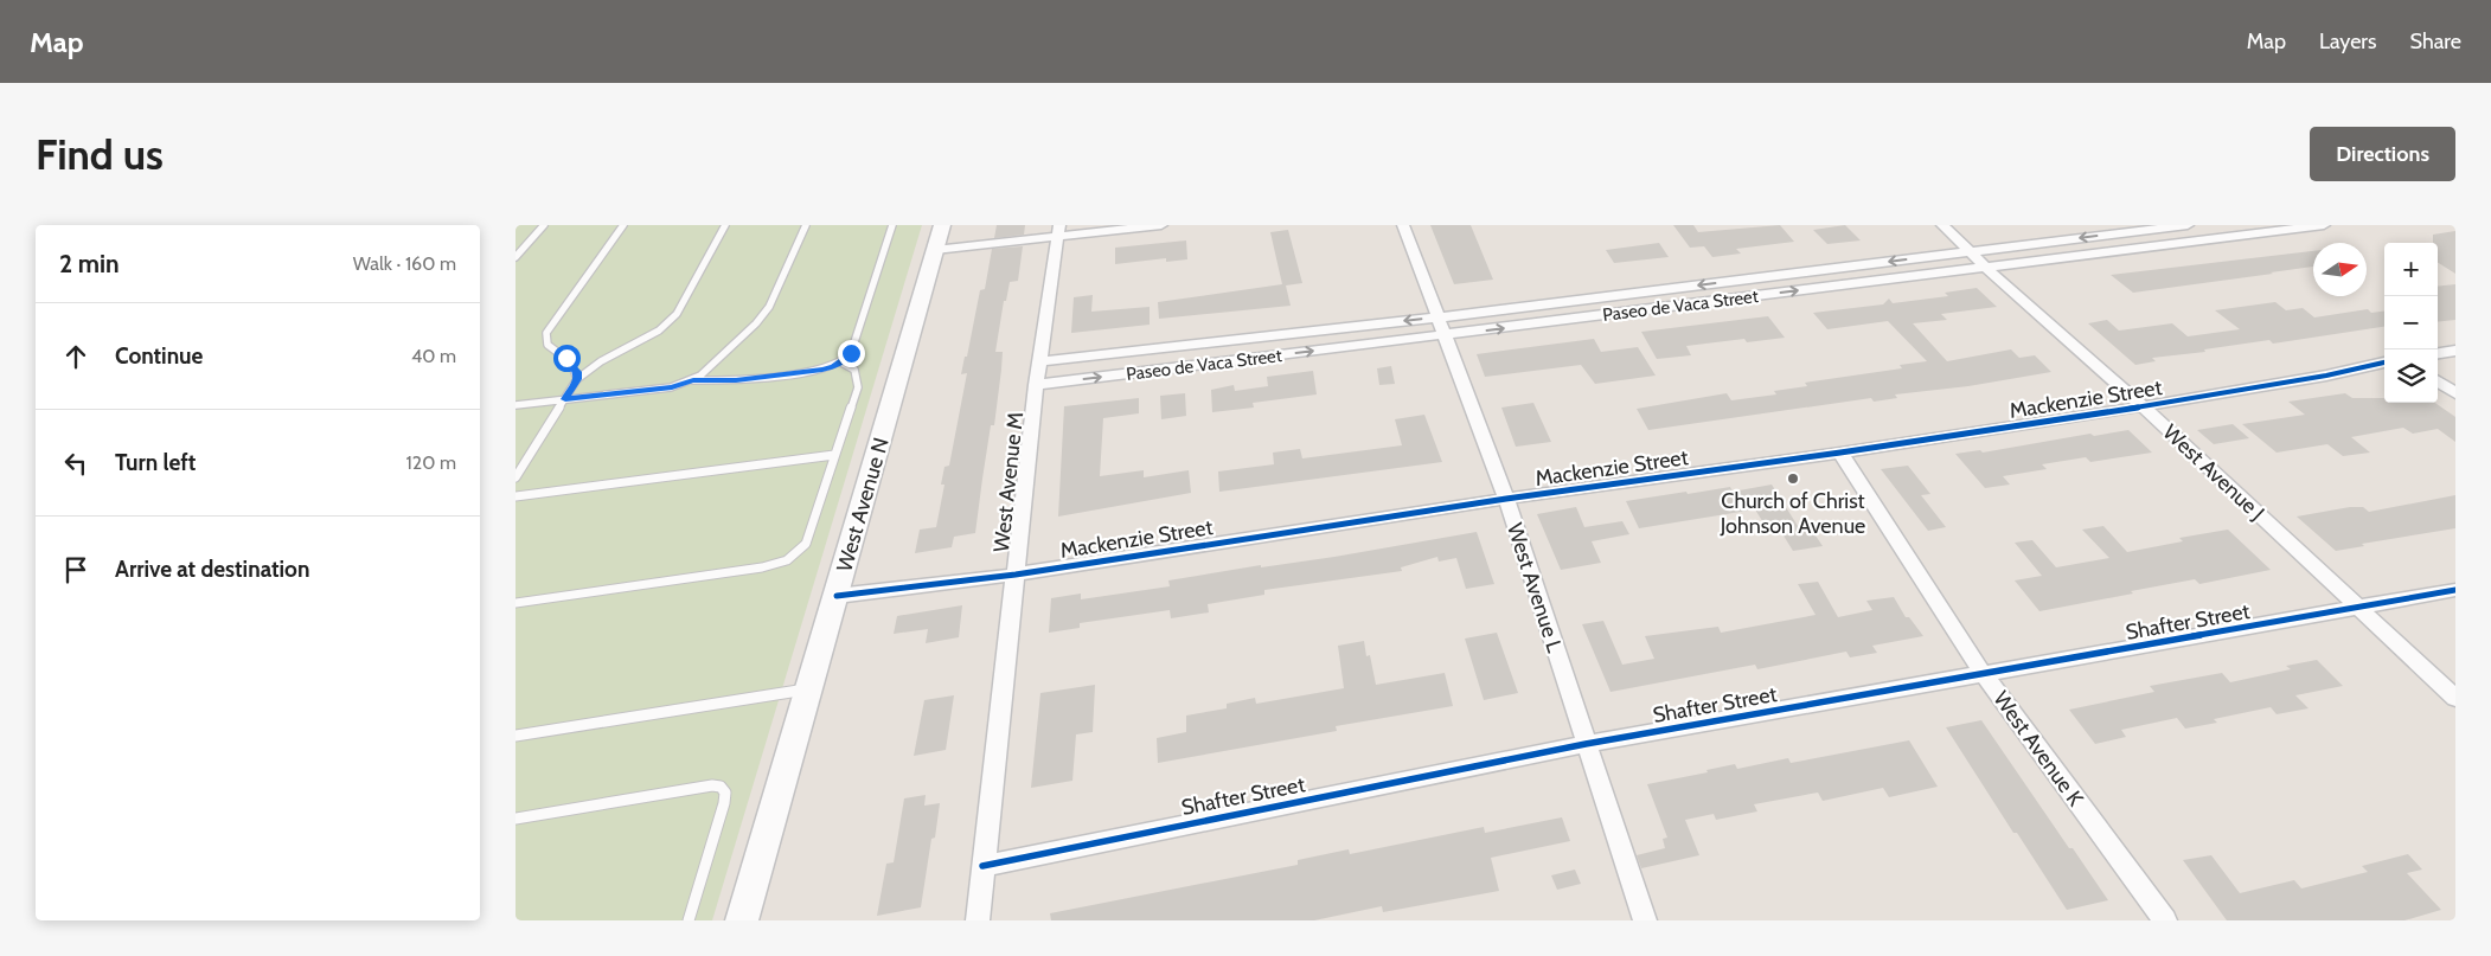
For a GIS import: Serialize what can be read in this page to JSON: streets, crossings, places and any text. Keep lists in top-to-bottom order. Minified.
{"streets":{"main road":["West Avenue N"],"street":["Paseo de Vaca Street","Mackenzie Street","West Avenue J","West Avenue M","West Avenue L","Shafter Street","West Avenue K"]},"crossings":[["Paseo de Vaca Street","West Avenue J"],["Paseo de Vaca Street","West Avenue M"],["Paseo de Vaca Street","West Avenue L"],["Mackenzie Street","West Avenue J"],["Mackenzie Street","West Avenue M"],["Mackenzie Street","West Avenue N"],["Mackenzie Street","West Avenue L"],["Mackenzie Street","West Avenue K"],["West Avenue J","Shafter Street"],["West Avenue M","Shafter Street"],["West Avenue L","Shafter Street"],["Shafter Street","West Avenue K"]],"places":["Church of Christ Johnson Avenue"],"north":"right","page":{"header":"Map","nav":["Map","Layers","Share"],"buttons":"Directions","title":"Find us","heading":["2 min","Walk · 160 m"],"map_buttons":["+","−"],"list":[["Continue","40 m"],["Turn left","120 m"],"Arrive at destination"]}}
